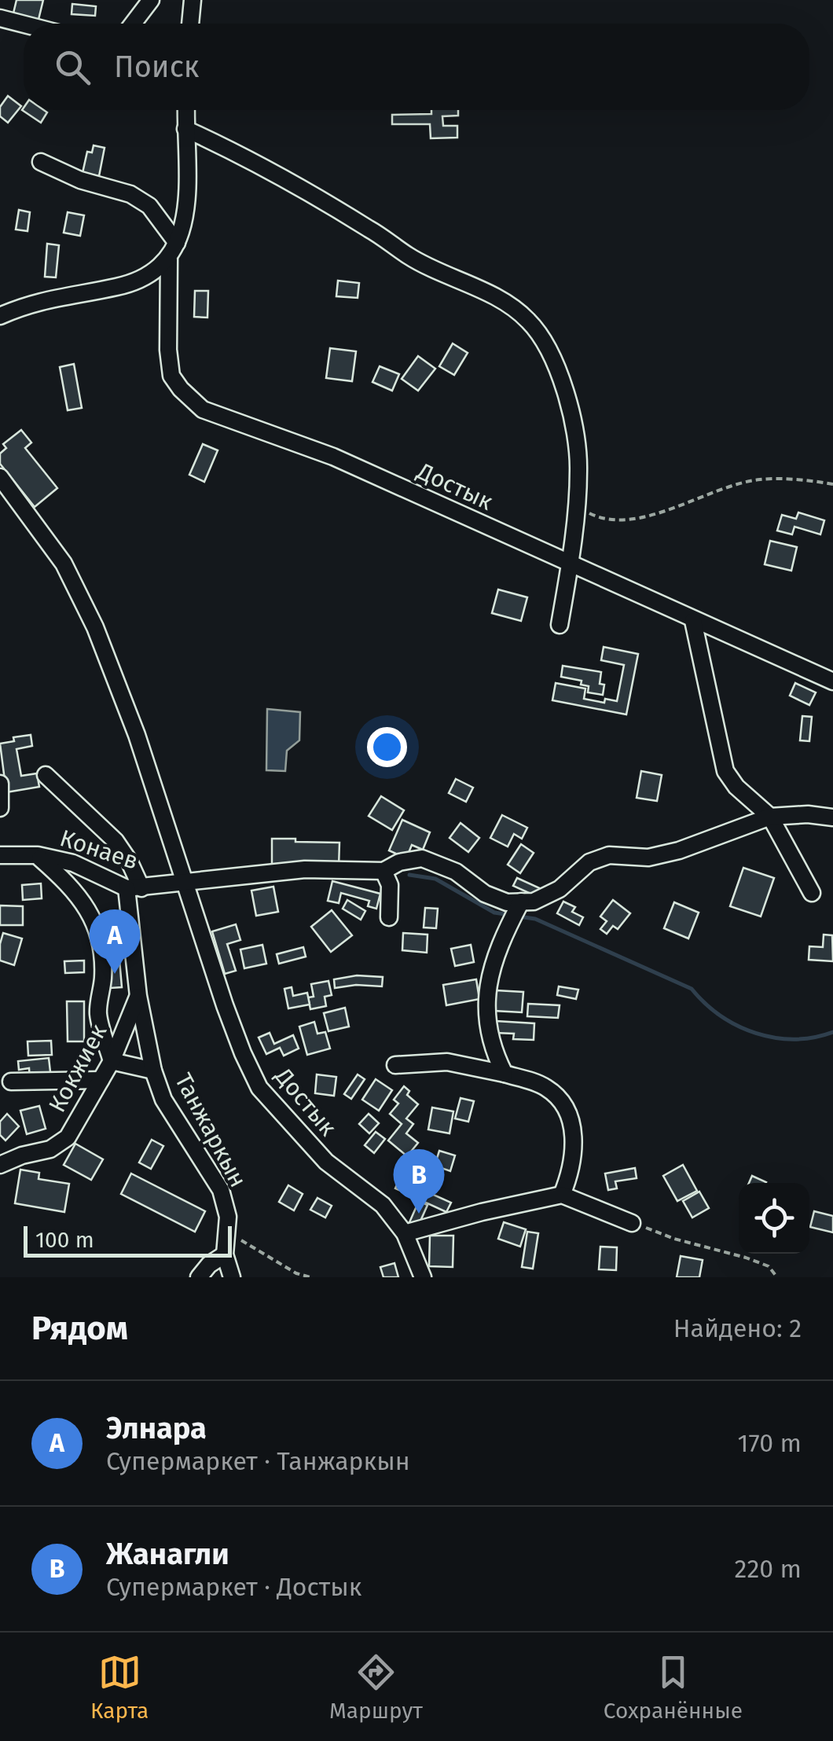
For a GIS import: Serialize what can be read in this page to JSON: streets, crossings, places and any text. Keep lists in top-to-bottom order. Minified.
{"streets":{"street":["Достык","Конаев","Кокжиек","Танжаркын"]},"crossings":[["Достык","Конаев"],["Конаев","Танжаркын"],["Кокжиек","Танжаркын"]],"scale_bar":"100 m","page":{"search":"Поиск","pins":["A","B"],"scale":"100 m","heading":["Рядом","Найдено: 2"],"list":[{"mark":"A","name":"Элнара","note":"Супермаркет · Танжаркын","value":"170 m"},{"mark":"B","name":"Жанагли","note":"Супермаркет · Достык","value":"220 m"}],"nav":["Карта","Маршрут","Сохранённые"]}}
